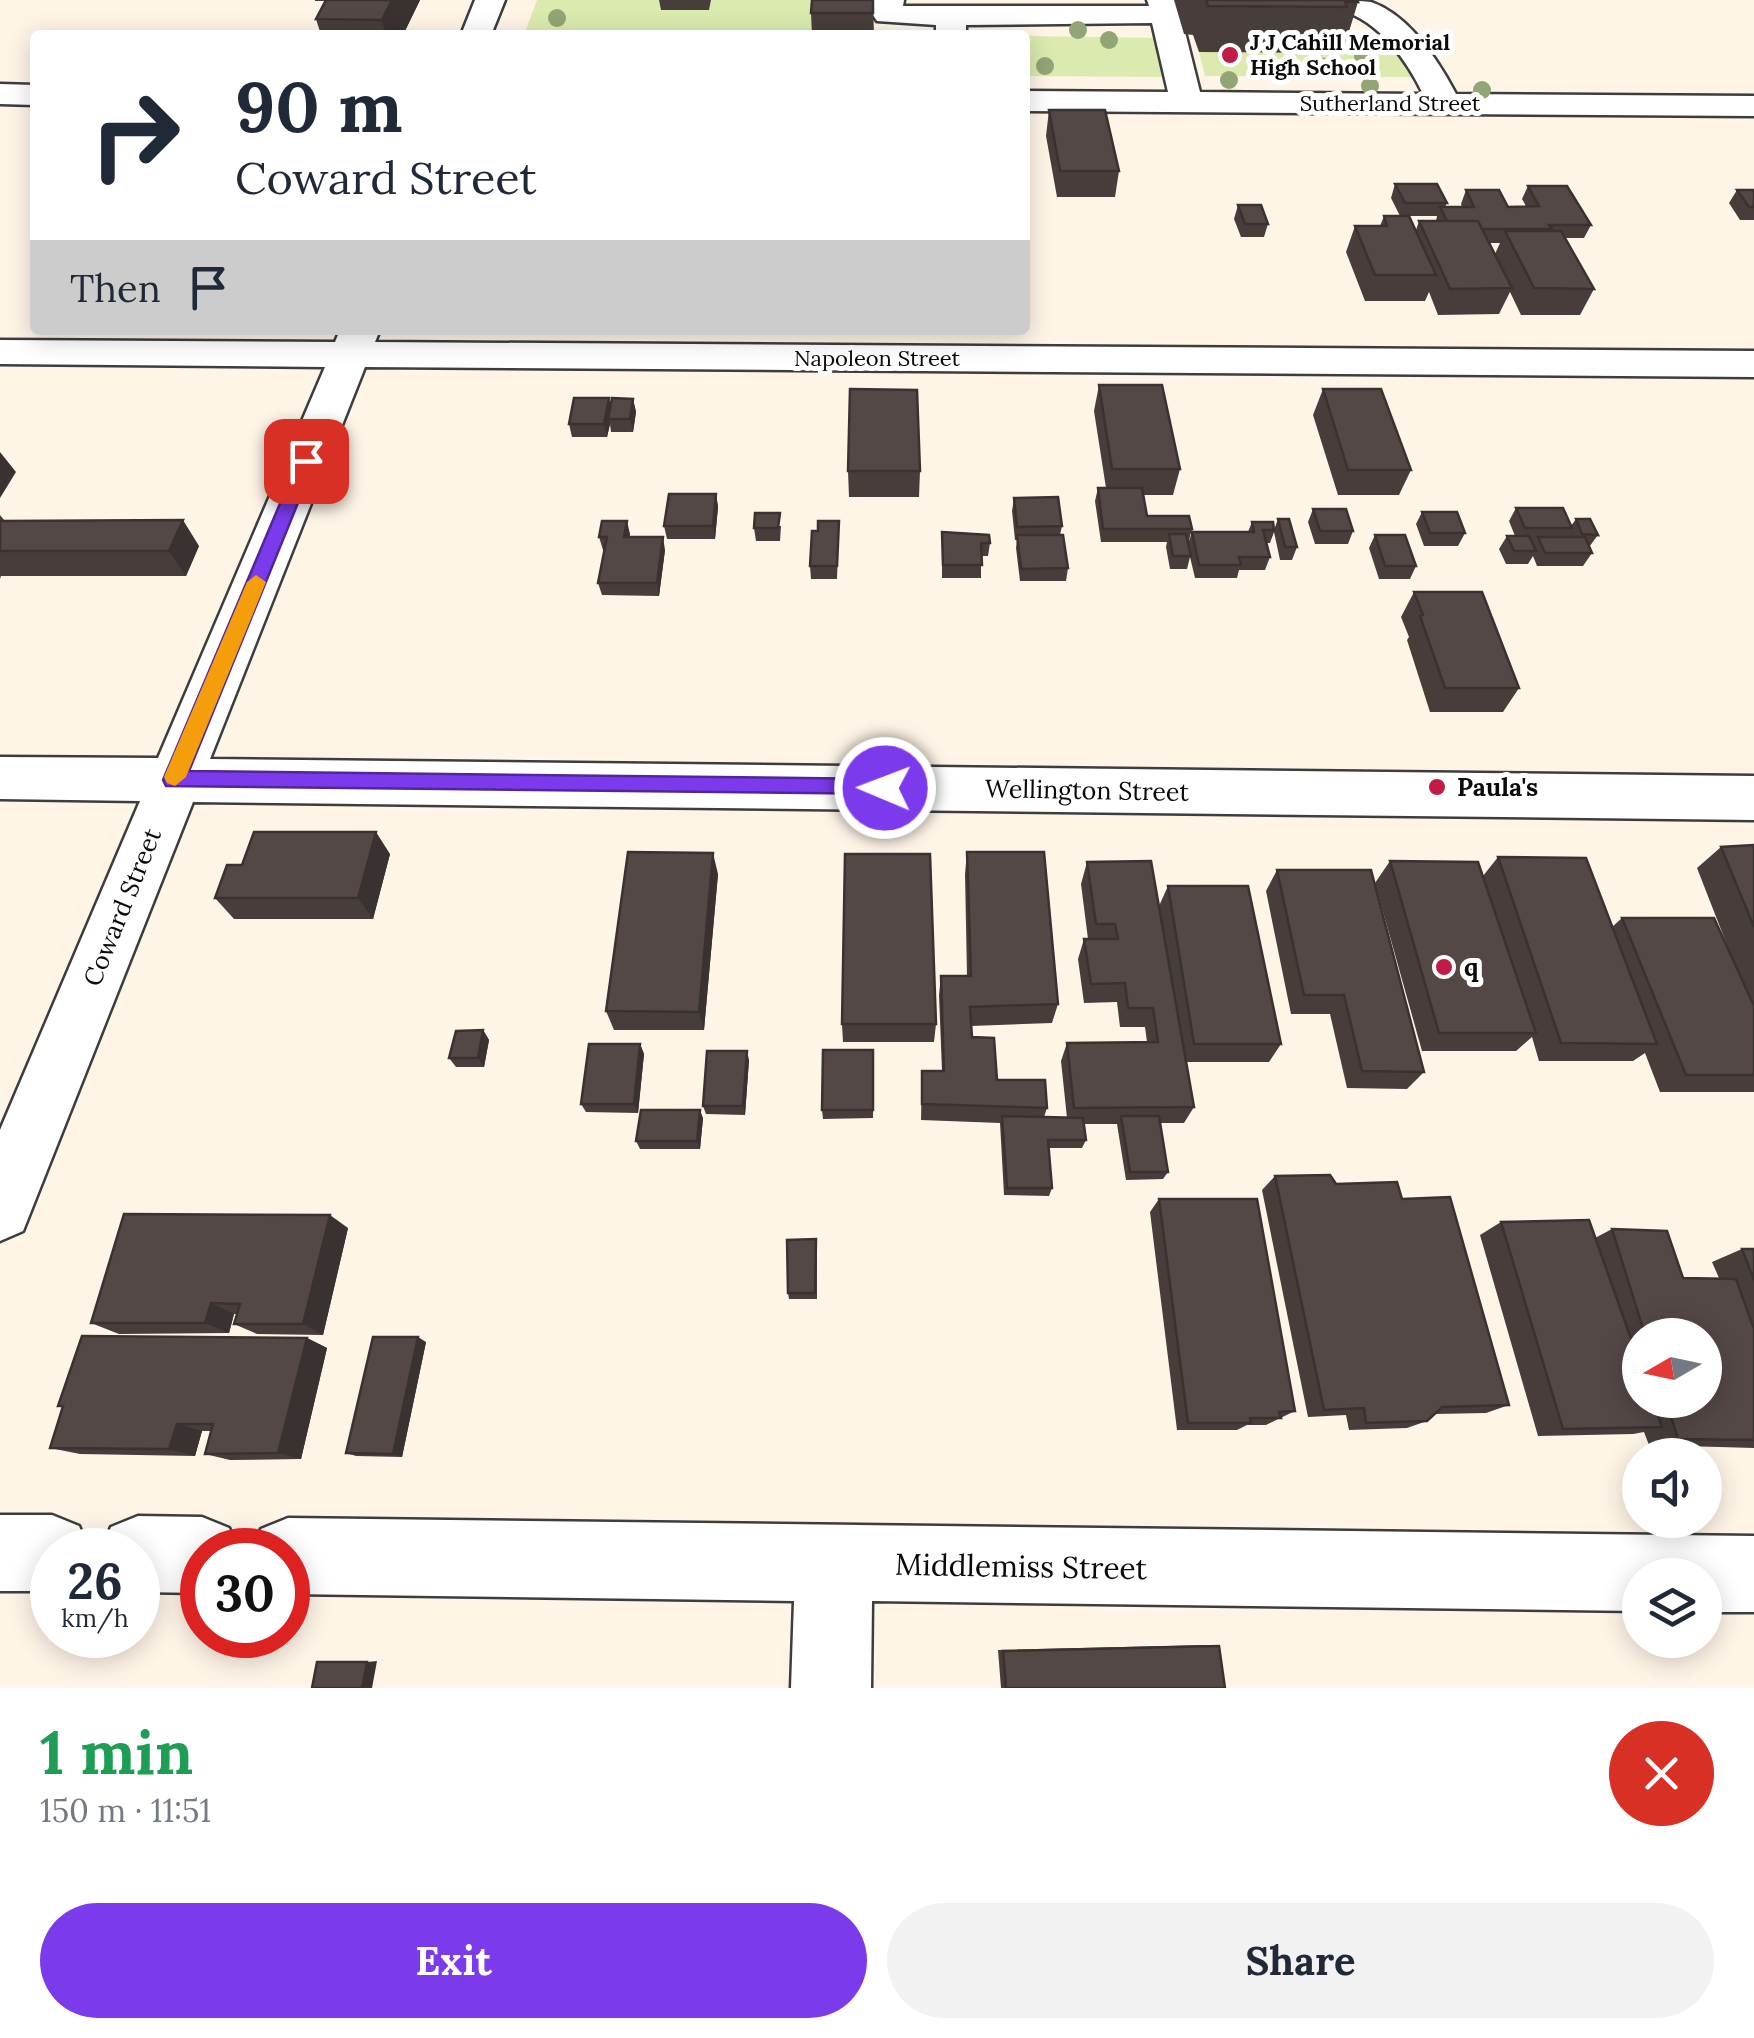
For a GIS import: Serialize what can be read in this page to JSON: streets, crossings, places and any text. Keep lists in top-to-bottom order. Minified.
{"streets":{"street":["Sutherland Street","Napoleon Street","Wellington Street","Coward Street","Middlemiss Street"]},"crossings":[["Napoleon Street","Coward Street"],["Wellington Street","Coward Street"]],"places":["J J Cahill Memorial High School","Paula's","q"],"north":"left","page":{"turn":["90 m","Coward Street"],"then":"Then","speed":"26 km/h","limit":"30","heading":["1 min","150 m · 11:51"],"buttons":["Exit","Share"]}}
